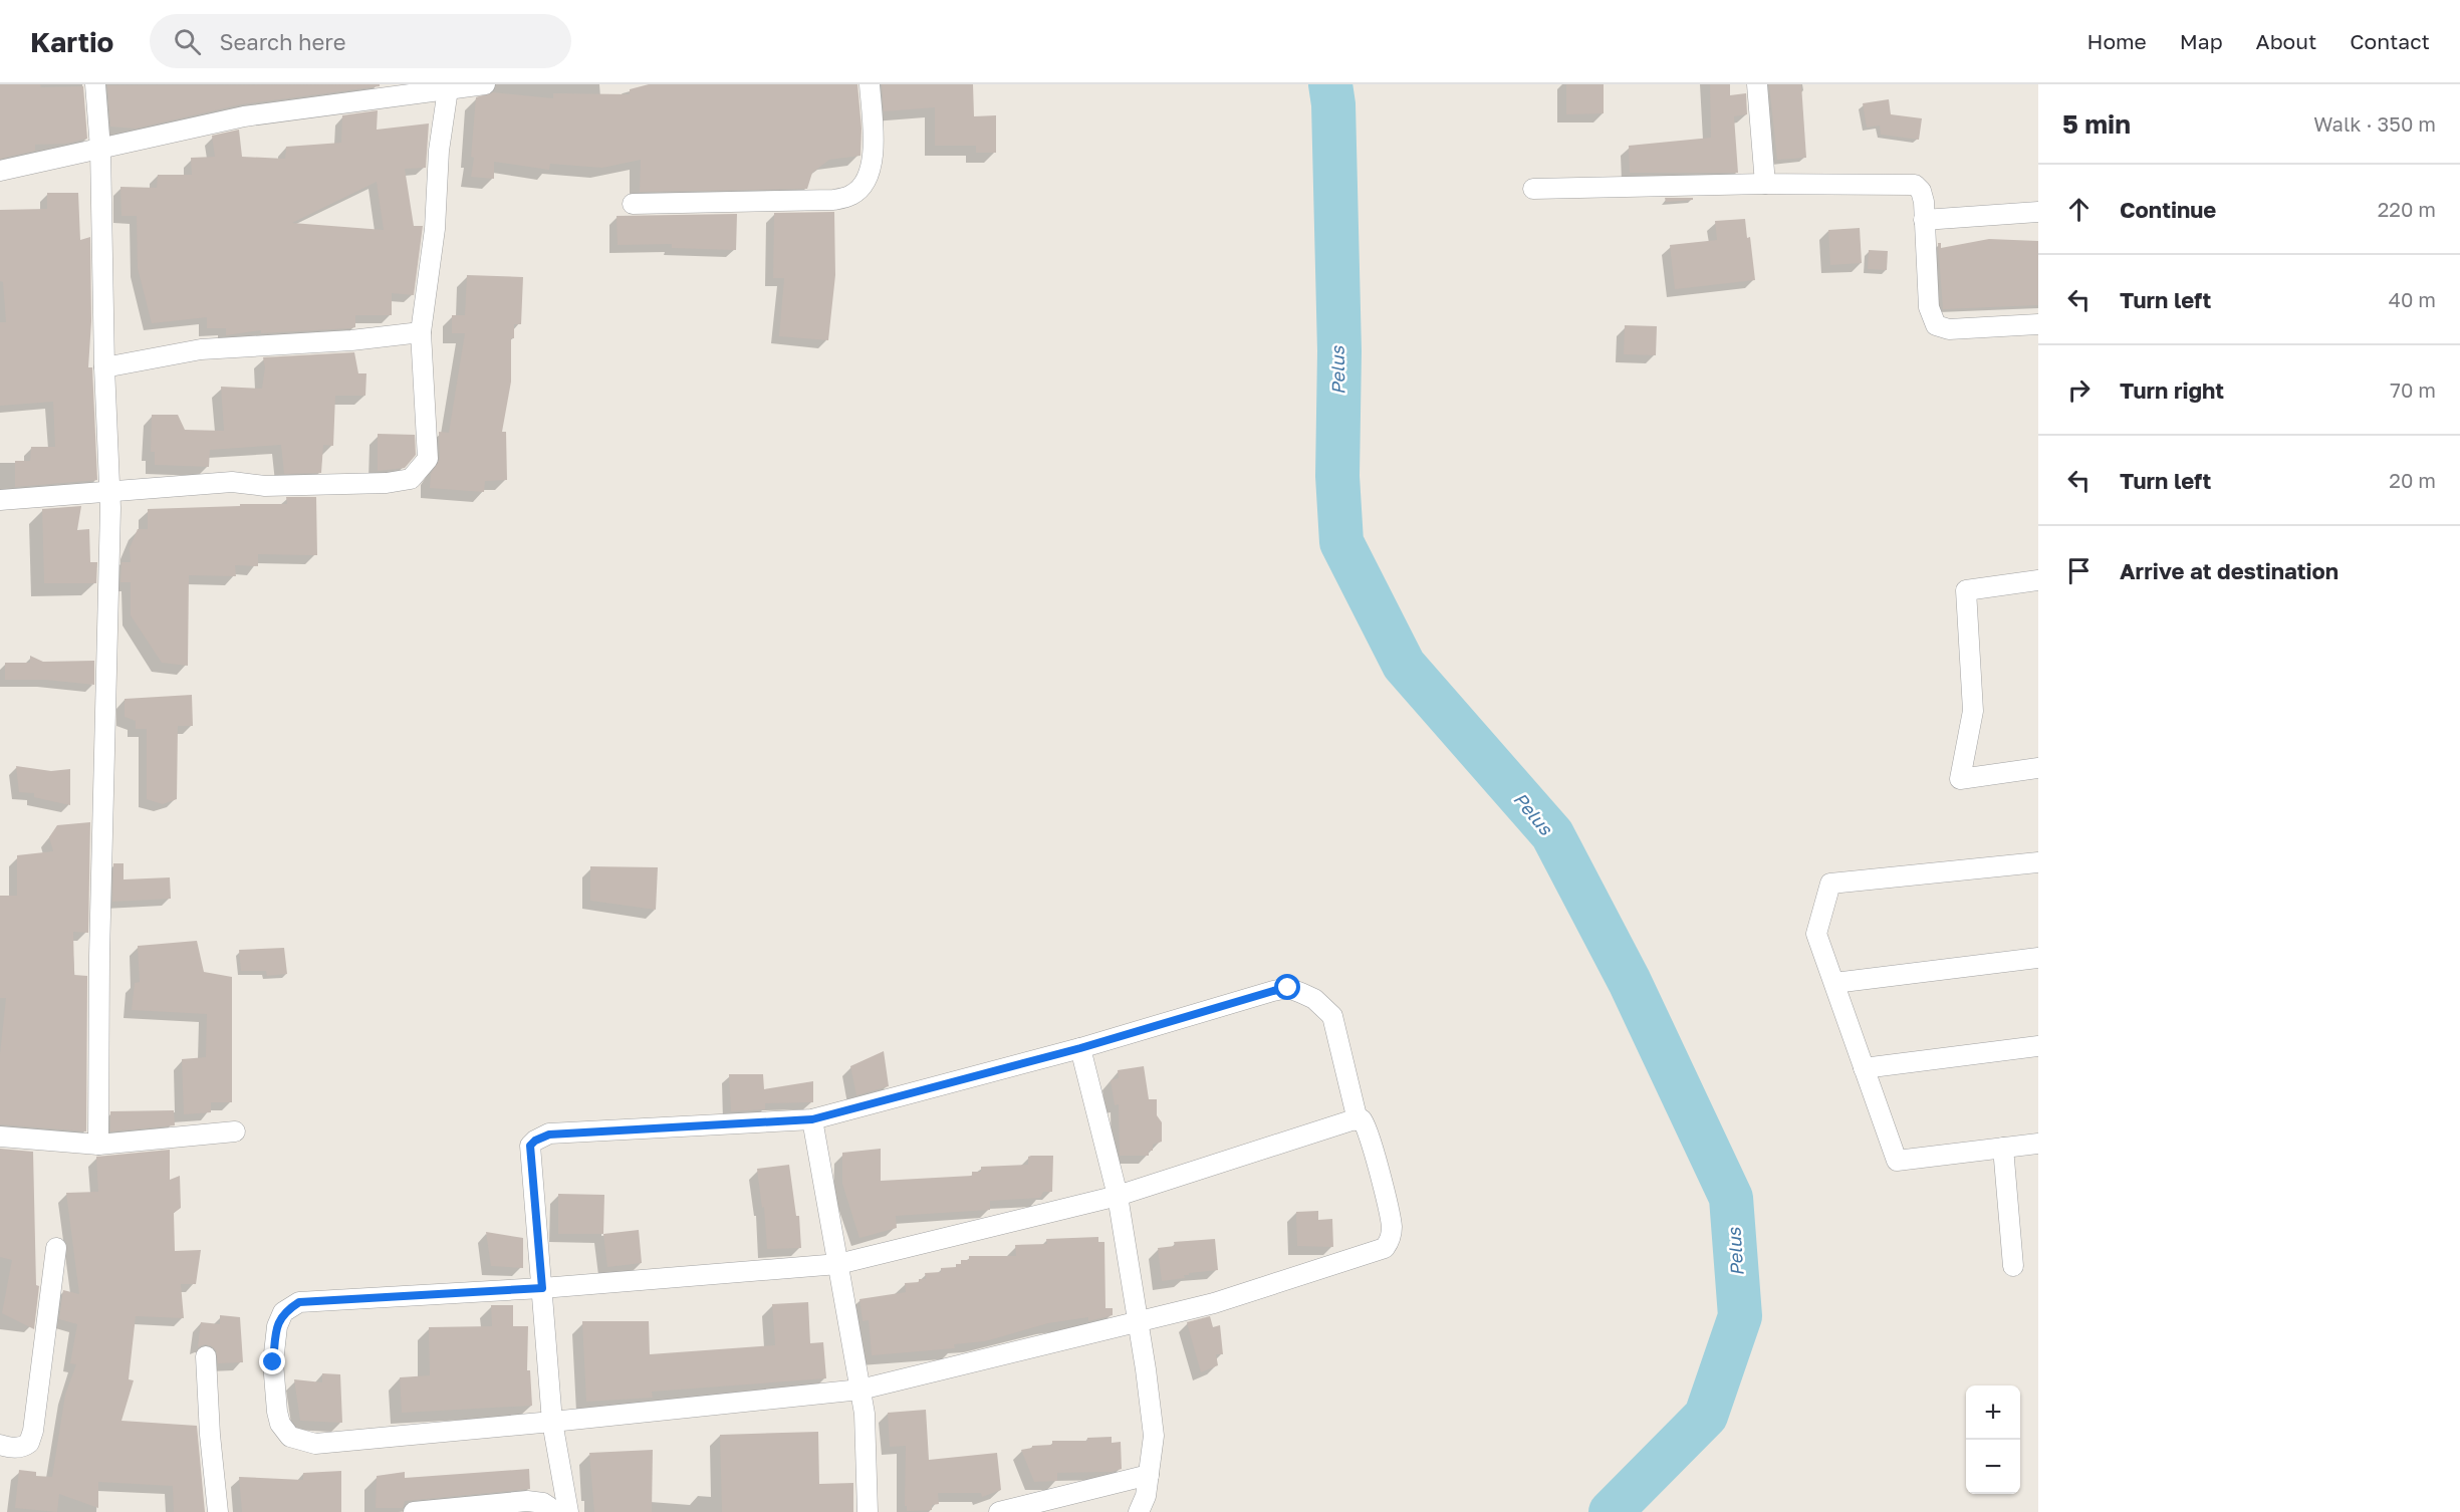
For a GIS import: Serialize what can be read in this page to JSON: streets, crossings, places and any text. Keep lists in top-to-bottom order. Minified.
{"water":["Pelus"],"page":{"header":"Kartio","search":"Search here","nav":["Home","Map","About","Contact"],"heading":["5 min","Walk · 350 m"],"list":[["Continue","220 m"],["Turn left","40 m"],["Turn right","70 m"],["Turn left","20 m"],"Arrive at destination"],"map_buttons":["+","−"]}}
